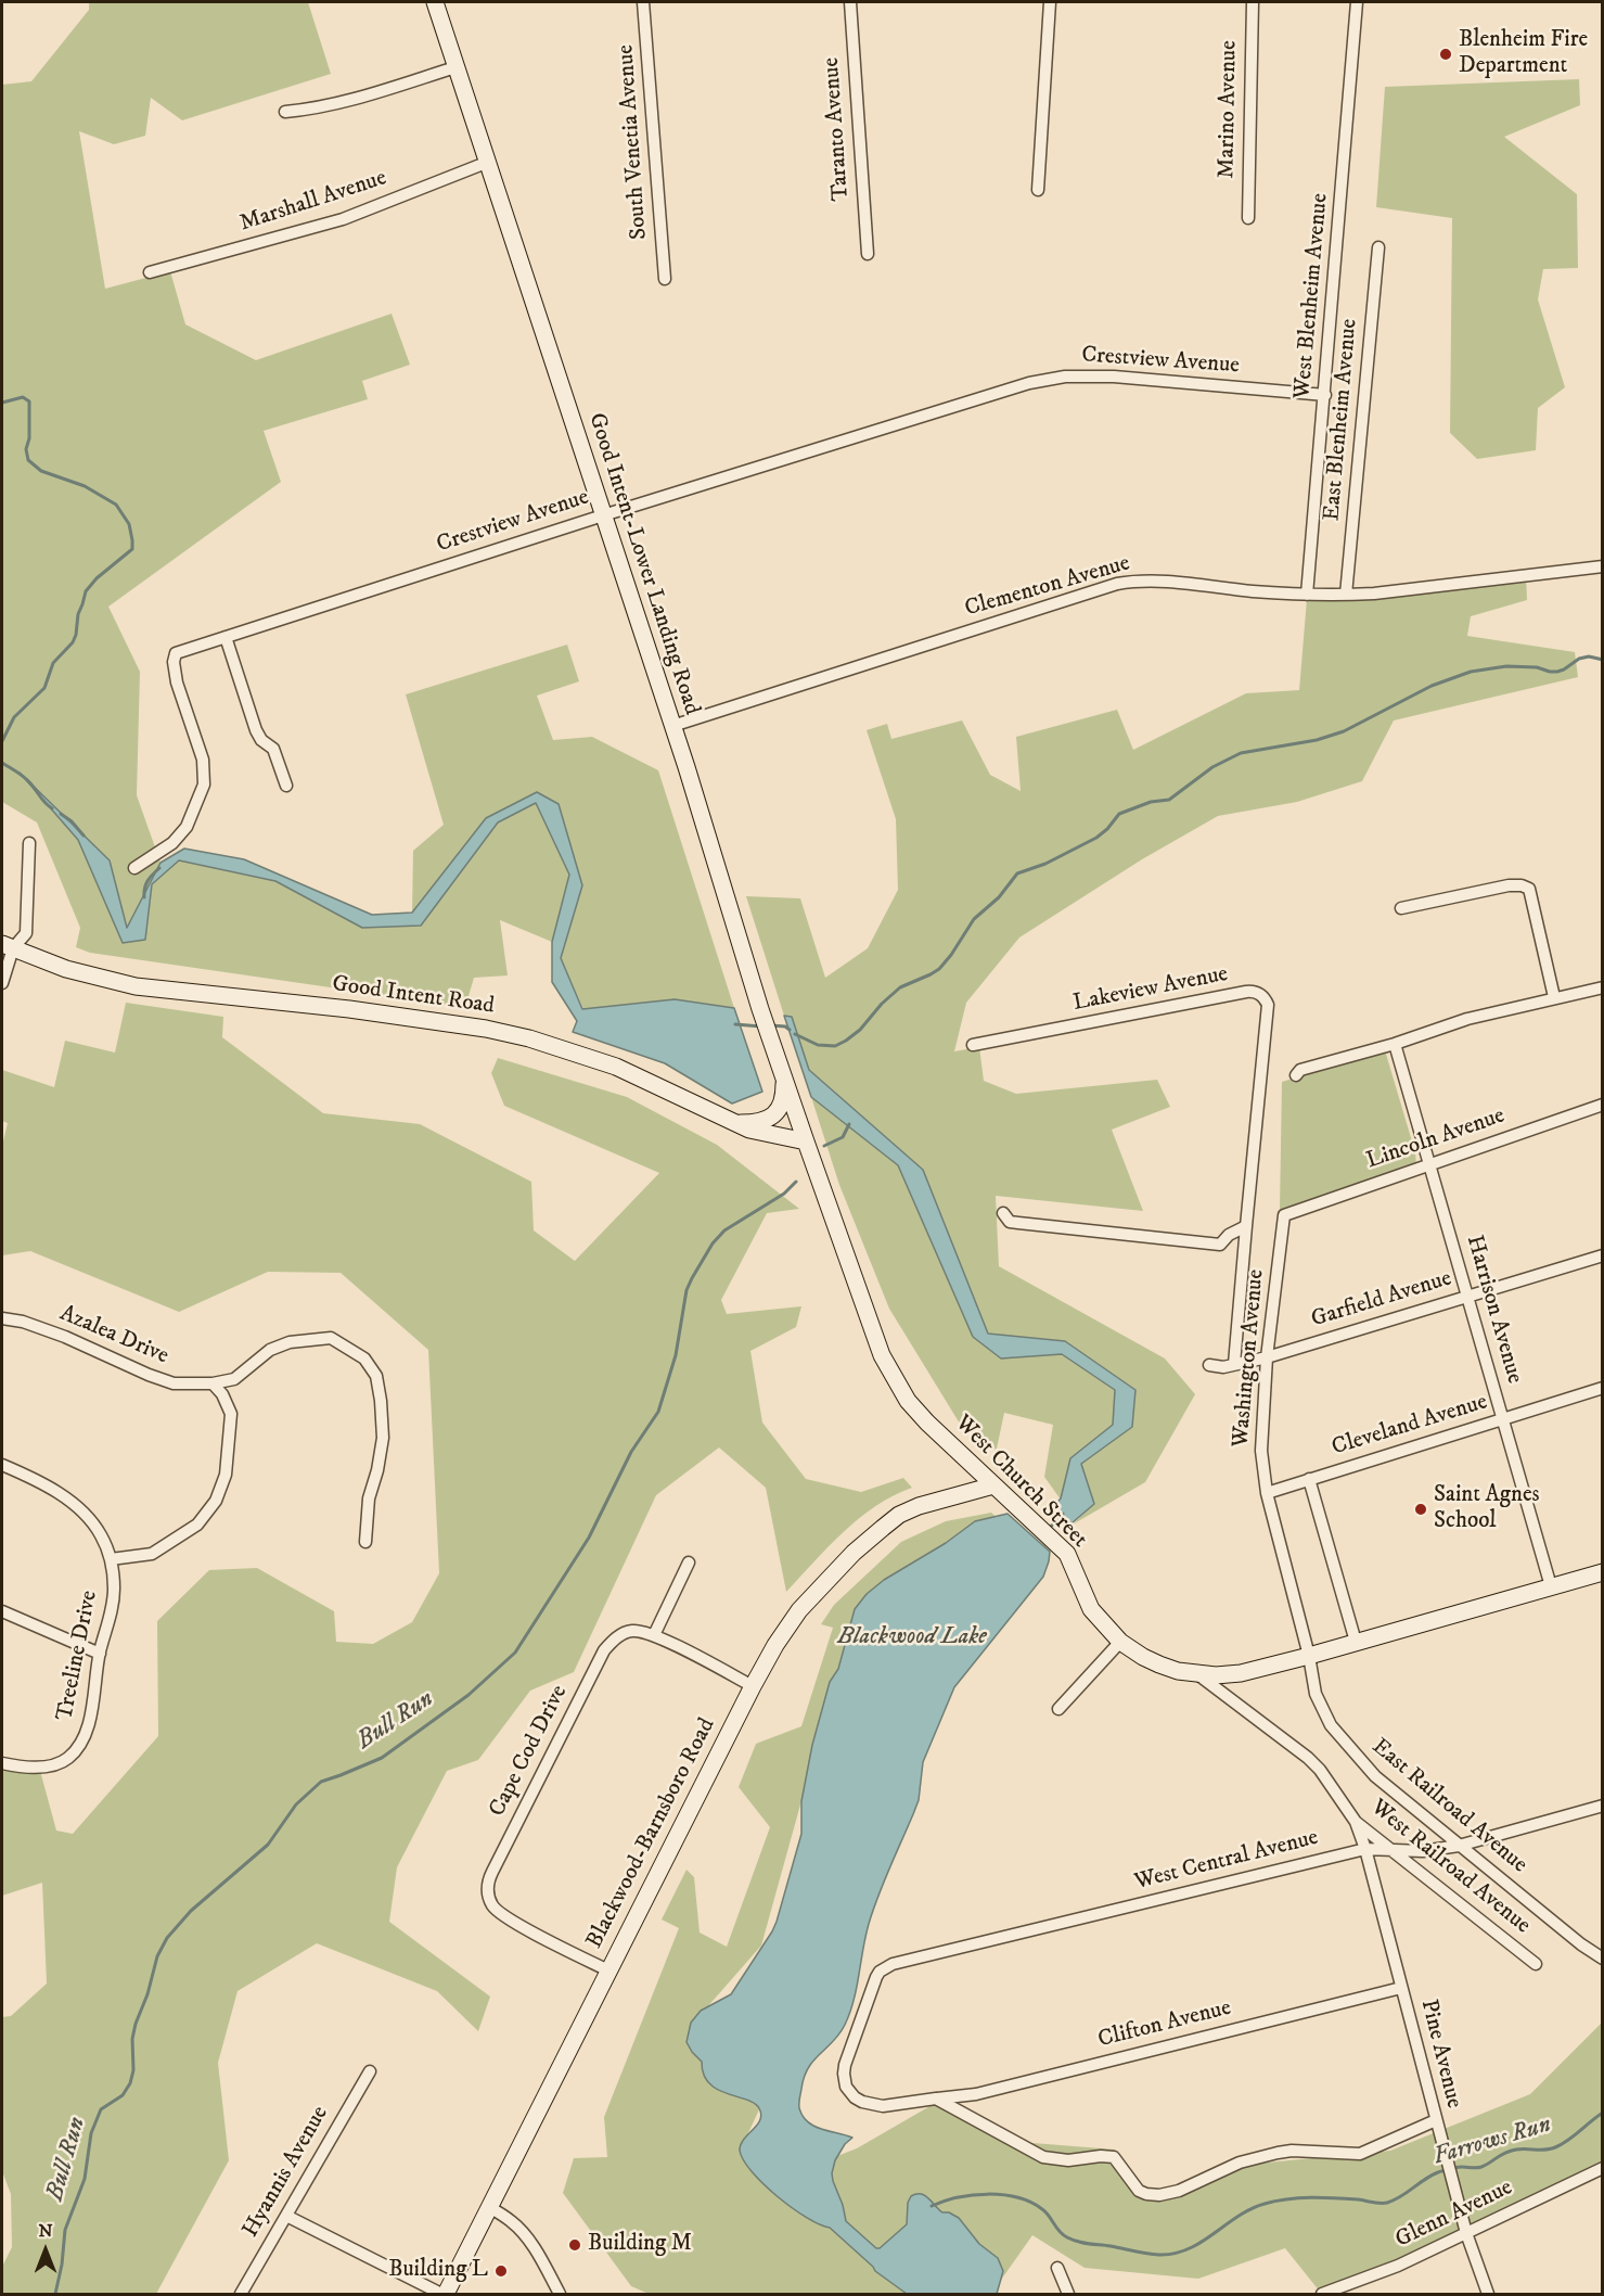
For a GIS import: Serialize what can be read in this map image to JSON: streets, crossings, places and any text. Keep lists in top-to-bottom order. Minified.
{"streets":{"main road":["Good Intent-Lower Landing Road","Good Intent Road","West Church Street","Blackwood-Barnsboro Road"],"street":["Marino Avenue","Taranto Avenue","South Venetia Avenue","Marshall Avenue","West Blenheim Avenue","Crestview Avenue","East Blenheim Avenue","Clementon Avenue","Lakeview Avenue","Lincoln Avenue","Garfield Avenue","Harrison Avenue","Azalea Drive","Washington Avenue","Cleveland Avenue","Treeline Drive","Cape Cod Drive","East Railroad Avenue","West Central Avenue","West Railroad Avenue","Clifton Avenue","Pine Avenue","Hyannis Avenue","Glenn Avenue"]},"crossings":[["Marshall Avenue","Good Intent-Lower Landing Road"],["West Blenheim Avenue","Crestview Avenue"],["West Blenheim Avenue","Clementon Avenue"],["Crestview Avenue","Good Intent-Lower Landing Road"],["East Blenheim Avenue","Clementon Avenue"],["Good Intent-Lower Landing Road","Clementon Avenue"],["Good Intent-Lower Landing Road","Good Intent Road"],["Good Intent-Lower Landing Road","West Church Street"],["Lakeview Avenue","Washington Avenue"],["Good Intent Road","West Church Street"],["Lincoln Avenue","Harrison Avenue"],["Lincoln Avenue","Washington Avenue"],["Garfield Avenue","Harrison Avenue"],["Garfield Avenue","Washington Avenue"],["Harrison Avenue","Cleveland Avenue"],["Harrison Avenue","West Church Street"],["Washington Avenue","Cleveland Avenue"],["Washington Avenue","West Church Street"],["Washington Avenue","East Railroad Avenue"],["West Church Street","East Railroad Avenue"],["West Church Street","Blackwood-Barnsboro Road"],["West Church Street","West Railroad Avenue"],["Cape Cod Drive","Blackwood-Barnsboro Road"],["East Railroad Avenue","West Central Avenue"],["West Central Avenue","West Railroad Avenue"],["West Central Avenue","Clifton Avenue"],["West Central Avenue","Pine Avenue"],["West Railroad Avenue","Pine Avenue"],["Clifton Avenue","Pine Avenue"],["Pine Avenue","Glenn Avenue"]],"water":["Blackwood Lake","Bull Run","Farrows Run"],"places":["Blenheim Fire Department","Saint Agnes School","Building M","Building L"],"north":"top"}
